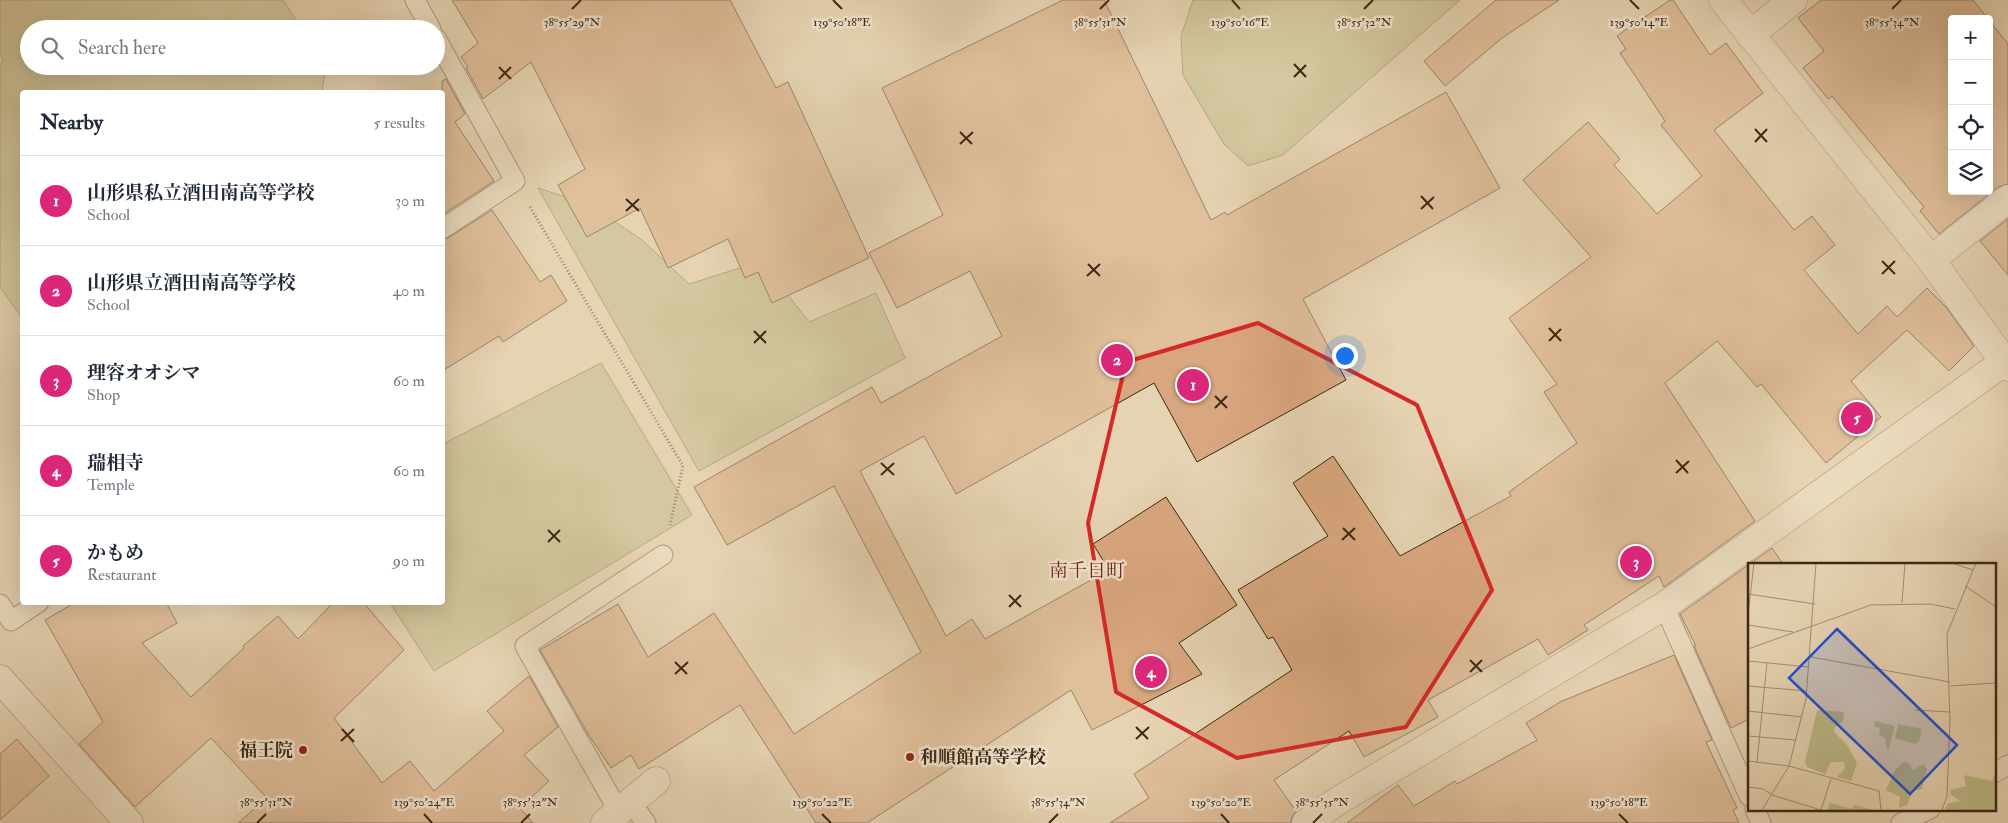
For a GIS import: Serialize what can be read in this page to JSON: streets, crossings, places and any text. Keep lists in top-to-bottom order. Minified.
{"districts":["南千日町"],"places":["福王院","和順館高等学校"],"page":{"map_buttons":["+","−"],"search":"Search here","heading":["Nearby","5 results"],"list":[{"mark":"1","name":"山形県私立酒田南高等学校","note":"School","value":"30 m"},{"mark":"2","name":"山形県立酒田南高等学校","note":"School","value":"40 m"},{"mark":"3","name":"理容オオシマ","note":"Shop","value":"60 m"},{"mark":"4","name":"瑞相寺","note":"Temple","value":"60 m"},{"mark":"5","name":"かもめ","note":"Restaurant","value":"90 m"}],"pins":["2","1","5","3","4"]},"coordinates":["38°55'29\"N","38°55'31\"N","38°55'32\"N","38°55'34\"N","139°50'18\"E","139°50'16\"E","139°50'14\"E","139°50'24\"E","139°50'22\"E","139°50'20\"E","38°55'35\"N"]}
